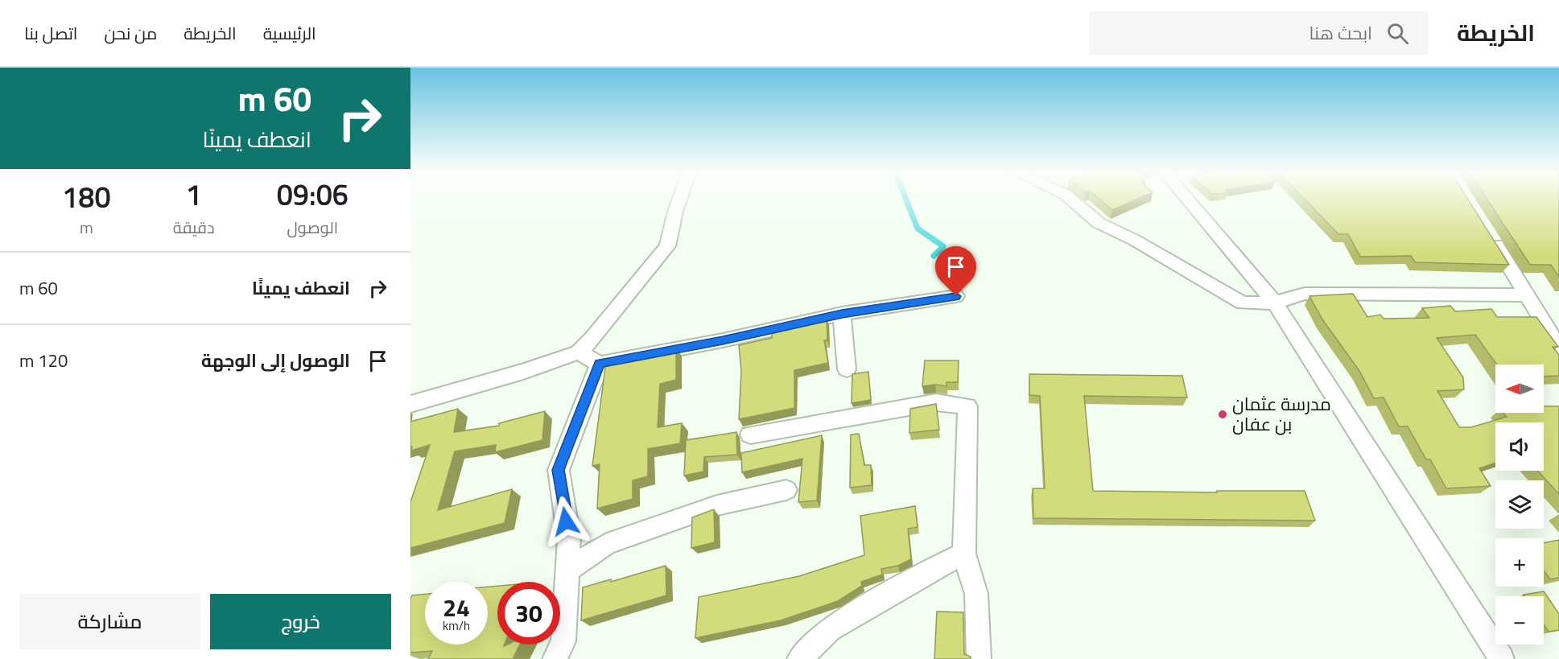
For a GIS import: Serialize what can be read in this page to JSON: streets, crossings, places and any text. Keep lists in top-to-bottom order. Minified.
{"places":["مدرسة عثمان بن عفان"],"north":"left","page":{"header":"الخريطة","search":"ابحث هنا","nav":["الرئيسية","الخريطة","من نحن","اتصل بنا"],"turn":["60 m","انعطف يمينًا"],"eta":["09:06","الوصول","1","دقيقة","180","m"],"list":[{"name":"انعطف يمينًا","value":"60 m"},{"name":"الوصول إلى الوجهة","value":"120 m"}],"map_buttons":["+","−"],"speed":"24 km/h","limit":"30","buttons":["خروج","مشاركة"]}}
